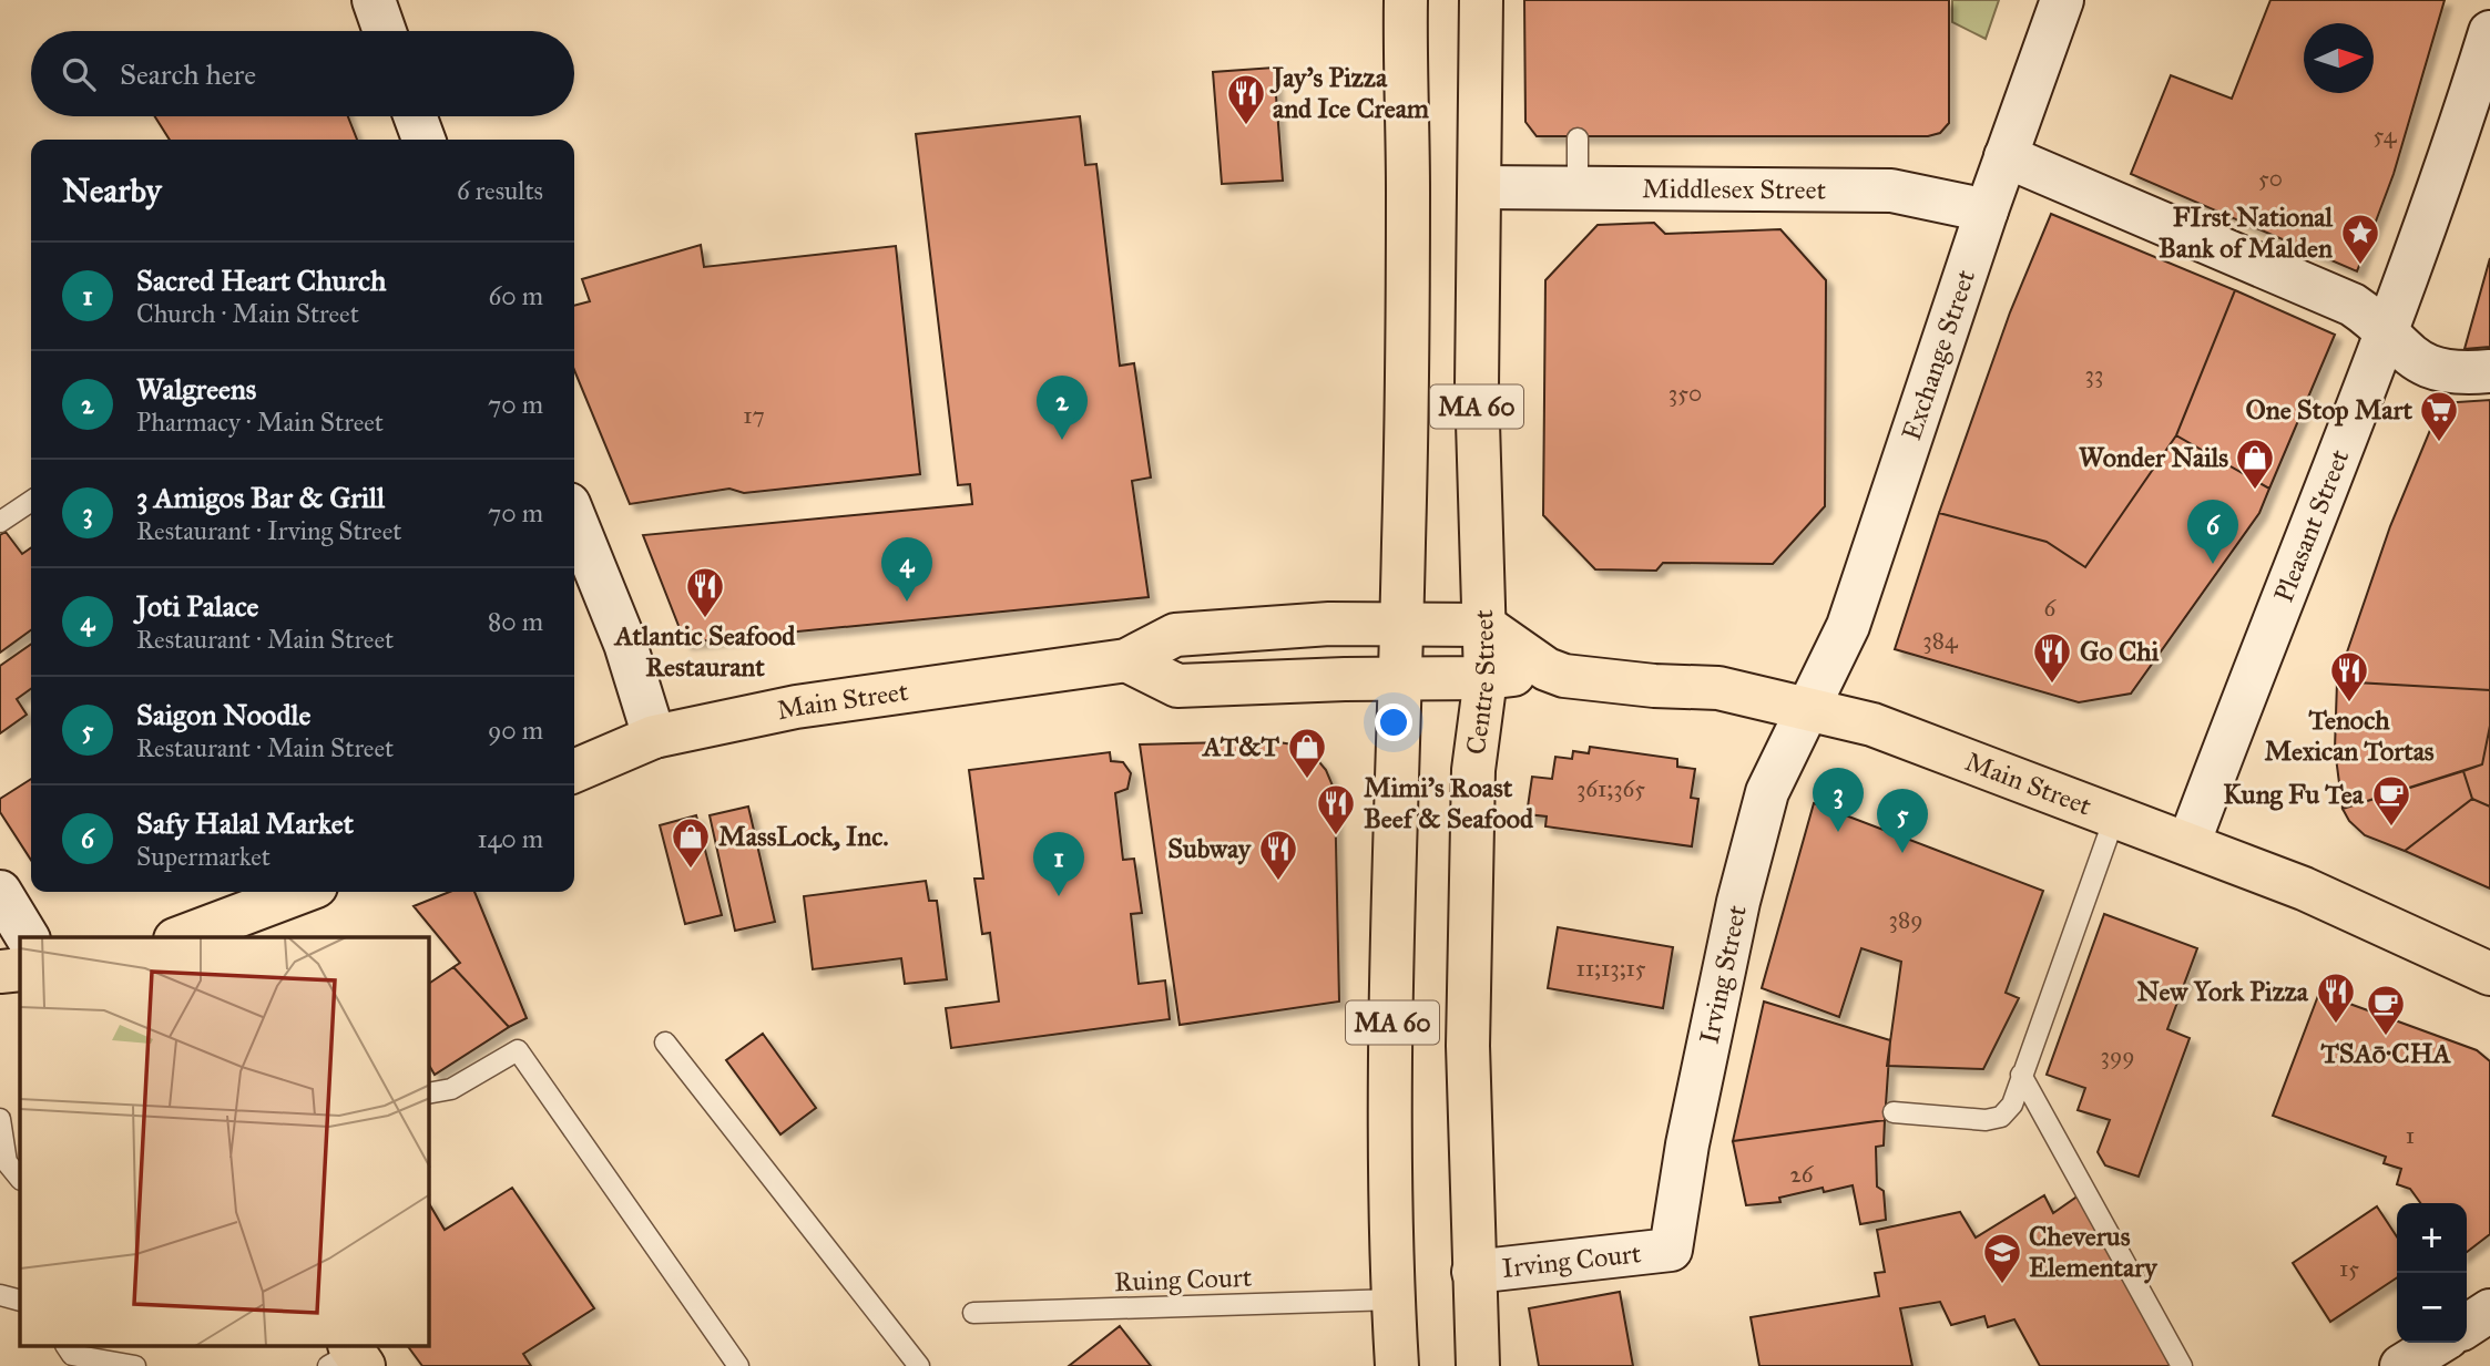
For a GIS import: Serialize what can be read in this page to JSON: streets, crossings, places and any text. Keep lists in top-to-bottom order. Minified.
{"streets":{"main road":["Middlesex Street","Exchange Street","MA 60","Pleasant Street","Centre Street","Main Street","Irving Street","Irving Court"],"lane":["Ruing Court"]},"crossings":[["Middlesex Street","Exchange Street"],["Middlesex Street","Centre Street"],["Exchange Street","Main Street"],["Exchange Street","Irving Street"],["MA 60","Main Street"],["MA 60","Ruing Court"],["Pleasant Street","Main Street"],["Centre Street","Main Street"],["Centre Street","Irving Court"],["Main Street","Irving Street"],["Irving Street","Irving Court"]],"places":{"restaurant":["Jay's Pizza and Ice Cream","Atlantic Seafood Restaurant","Go Chi","Tenoch Mexican Tortas","Mimi's Roast Beef & Seafood","Subway","New York Pizza"],"place":["FIrst National Bank of Malden"],"supermarket":["One Stop Mart"],"shop":["Wonder Nails","AT&T","MassLock, Inc."],"cafe":["Kung Fu Tea","TSAō·CHA"],"school or university":["Cheverus Elementary"]},"house_numbers":["54","50","33","350","17","6","384","361;365","389","11;13;15","399","1","26","15"],"north":"right","page":{"search":"Search here","heading":["Nearby","6 results"],"list":[{"mark":"1","name":"Sacred Heart Church","note":"Church · Main Street","value":"60 m"},{"mark":"2","name":"Walgreens","note":"Pharmacy · Main Street","value":"70 m"},{"mark":"3","name":"3 Amigos Bar & Grill","note":"Restaurant · Irving Street","value":"70 m"},{"mark":"4","name":"Joti Palace","note":"Restaurant · Main Street","value":"80 m"},{"mark":"5","name":"Saigon Noodle","note":"Restaurant · Main Street","value":"90 m"},{"mark":"6","name":"Safy Halal Market","note":"Supermarket","value":"140 m"}],"pins":["2","6","4","3","5","1"],"map_buttons":["+","−"]}}
